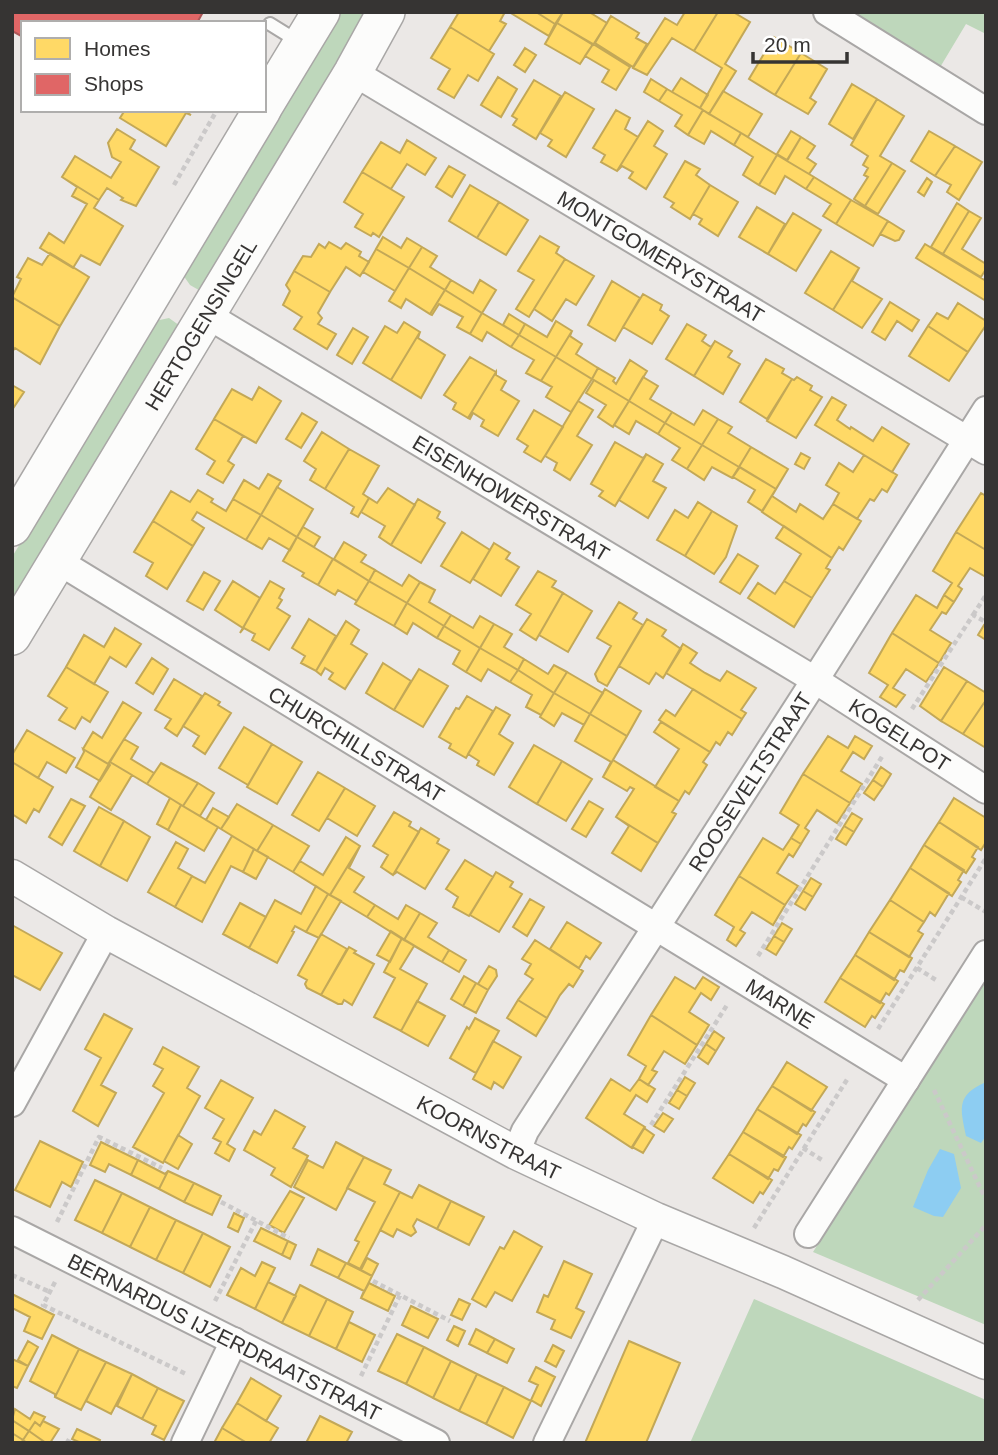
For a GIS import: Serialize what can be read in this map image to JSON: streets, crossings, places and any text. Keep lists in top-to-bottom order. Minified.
{"streets":{"main road":["HERTOGENSINGEL"],"street":["MONTGOMERYSTRAAT","EISENHOWERSTRAAT","KOGELPOT","CHURCHILLSTRAAT","ROOSEVELTSTRAAT","MARNE","KOORNSTRAAT","BERNARDUS IJZERDRAATSTRAAT"]},"crossings":[["MONTGOMERYSTRAAT","HERTOGENSINGEL"],["MONTGOMERYSTRAAT","ROOSEVELTSTRAAT"],["HERTOGENSINGEL","EISENHOWERSTRAAT"],["HERTOGENSINGEL","CHURCHILLSTRAAT"],["EISENHOWERSTRAAT","KOGELPOT"],["EISENHOWERSTRAAT","ROOSEVELTSTRAAT"],["KOGELPOT","ROOSEVELTSTRAAT"],["CHURCHILLSTRAAT","ROOSEVELTSTRAAT"],["CHURCHILLSTRAAT","MARNE"],["ROOSEVELTSTRAAT","MARNE"],["ROOSEVELTSTRAAT","KOORNSTRAAT"]],"legend":["Homes","Shops"],"scale_bar":"20 m"}
